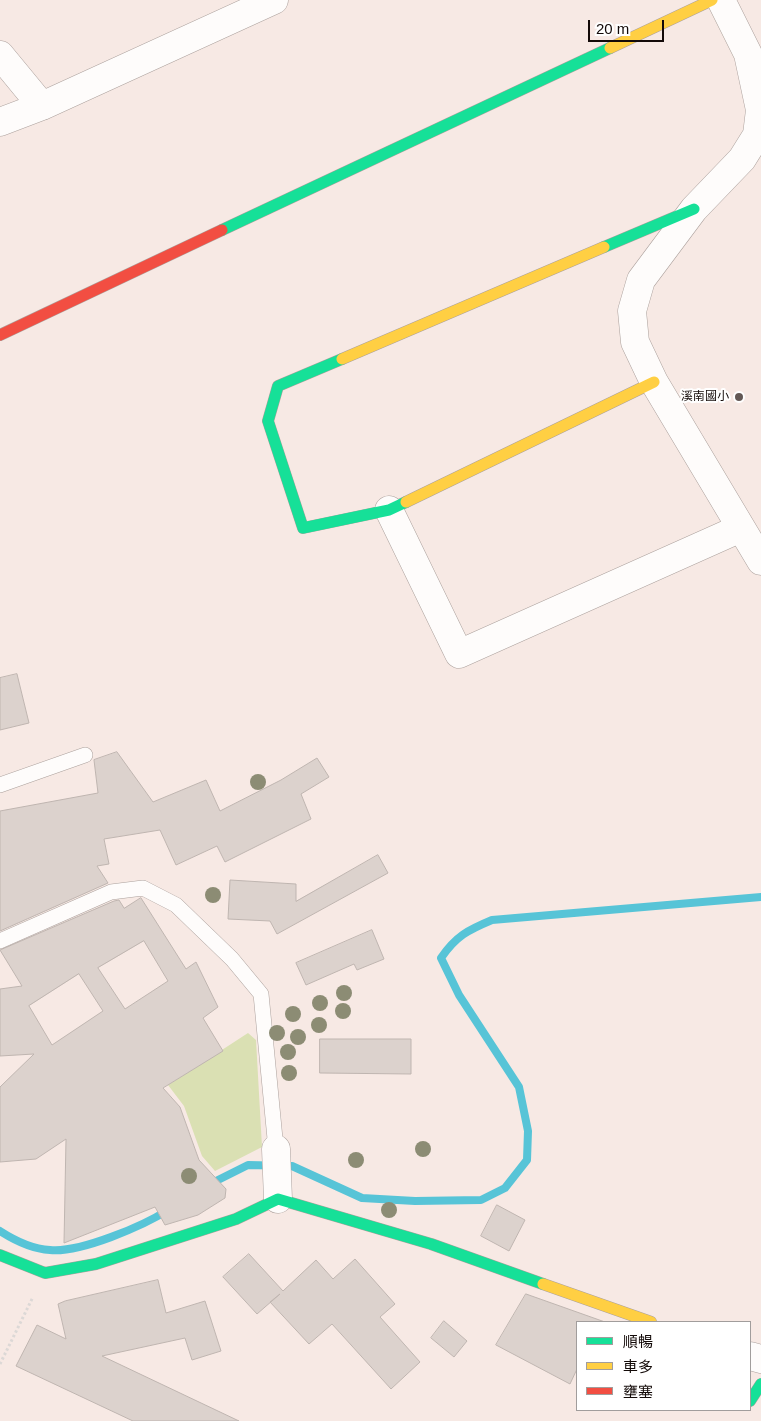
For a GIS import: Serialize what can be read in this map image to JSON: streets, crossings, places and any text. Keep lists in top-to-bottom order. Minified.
{"places":["溪南國小"],"legend":["順暢","車多","壅塞"],"scale_bar":"20 m"}
